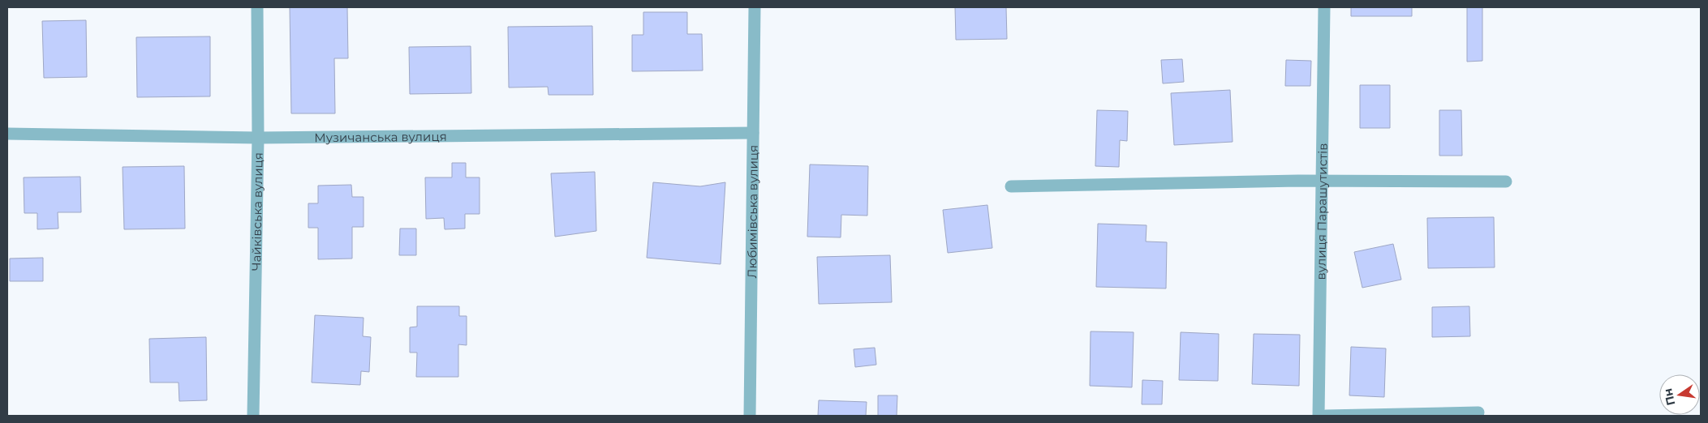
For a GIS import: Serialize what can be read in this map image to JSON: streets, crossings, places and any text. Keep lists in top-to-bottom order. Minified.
{"streets":{"street":["Музичанська вулиця","Чайківська вулиця","Любимівська вулиця","вулиця Парашутистів"]},"crossings":[["Музичанська вулиця","Чайківська вулиця"],["Музичанська вулиця","Любимівська вулиця"]],"north":"left"}
